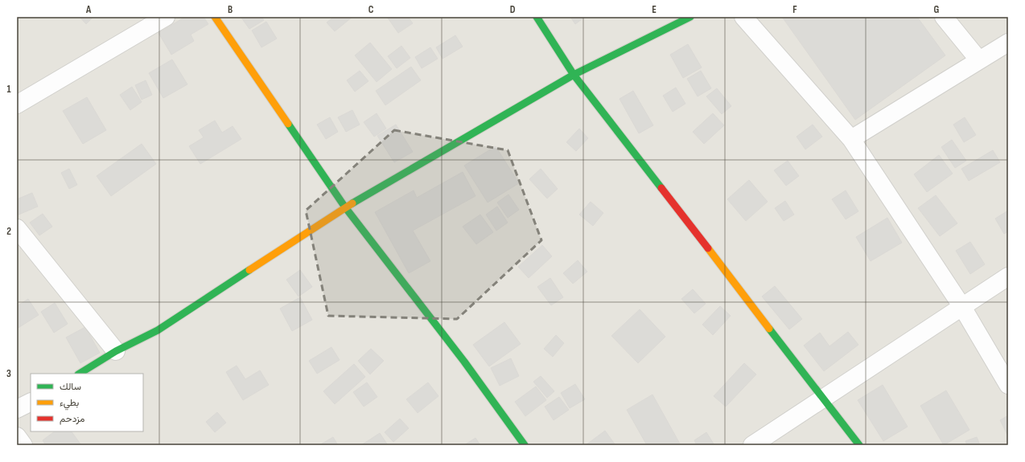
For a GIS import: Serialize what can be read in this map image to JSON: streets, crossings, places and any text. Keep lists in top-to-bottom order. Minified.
{"legend":["سالك","بطيء","مزدحم"],"grid":{"columns":["A","B","C","D","E","F","G"],"rows":["1","2","3"]}}
